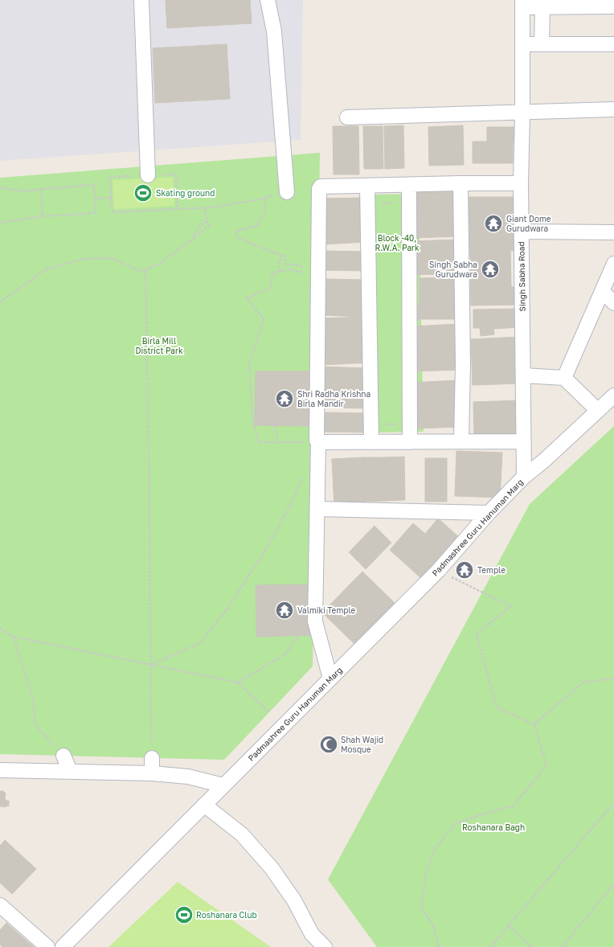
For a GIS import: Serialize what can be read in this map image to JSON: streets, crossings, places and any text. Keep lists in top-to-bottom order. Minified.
{"streets":{"street":["Singh Sabha Road","Padmashree Guru Hanuman Marg"]},"crossings":[["Singh Sabha Road","Padmashree Guru Hanuman Marg"]],"parks":["Block -40, R.W.A. Park","Birla Mill District Park","Roshanara Bagh"],"places":{"sports":["Skating ground","Roshanara Club"],"temple":["Giant Dome Gurudwara","Singh Sabha Gurudwara","Shri Radha Krishna Birla Mandir","Temple","Valmiki Temple"],"mosque":["Shah Wajid Mosque"]}}
